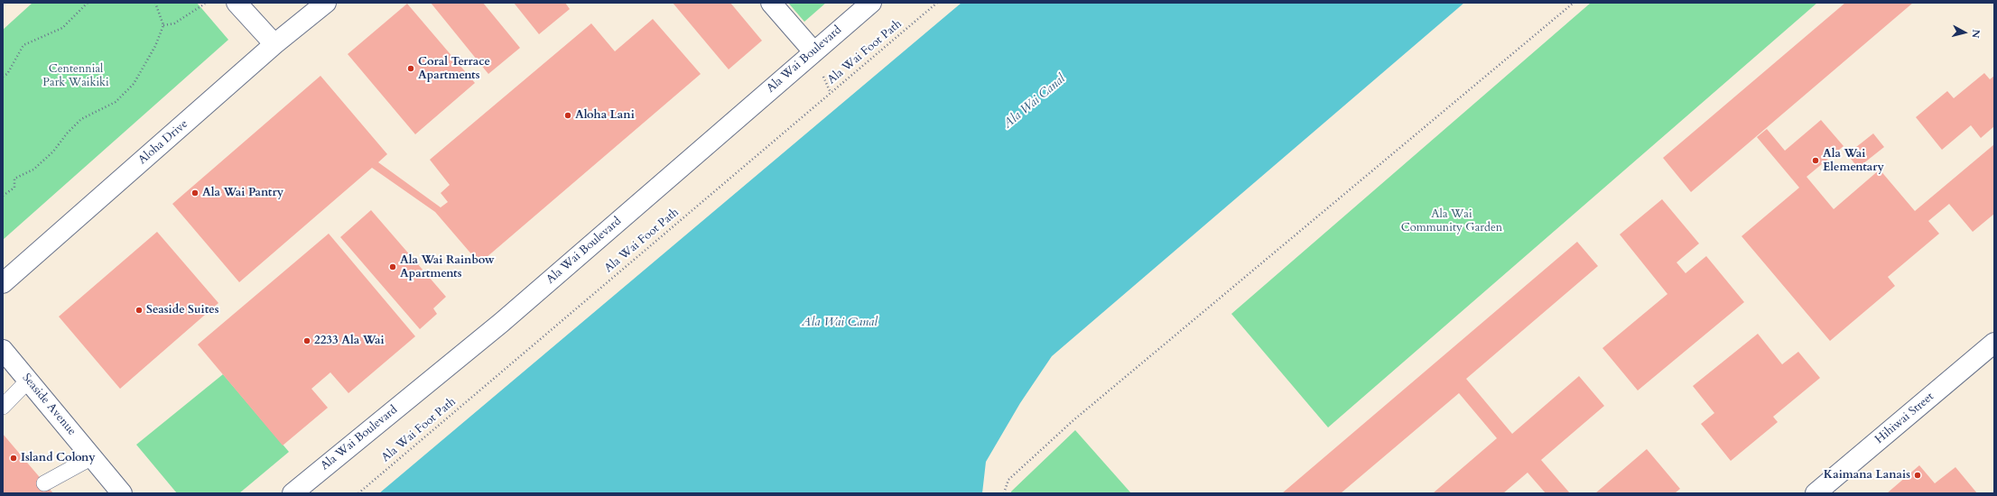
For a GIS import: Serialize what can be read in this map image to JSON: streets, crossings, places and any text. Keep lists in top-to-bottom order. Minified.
{"streets":{"street":["Ala Wai Boulevard","Aloha Drive","Seaside Avenue","Hihiwai Street"],"path":["Ala Wai Foot Path"]},"water":["Ala Wai Canal"],"parks":["Centennial Park Waikiki","Ala Wai Community Garden"],"places":["Coral Terrace Apartments","Aloha Lani","Ala Wai Elementary","Ala Wai Pantry","Ala Wai Rainbow Apartments","Seaside Suites","2233 Ala Wai","Island Colony","Kaimana Lanais"],"north":"right"}
